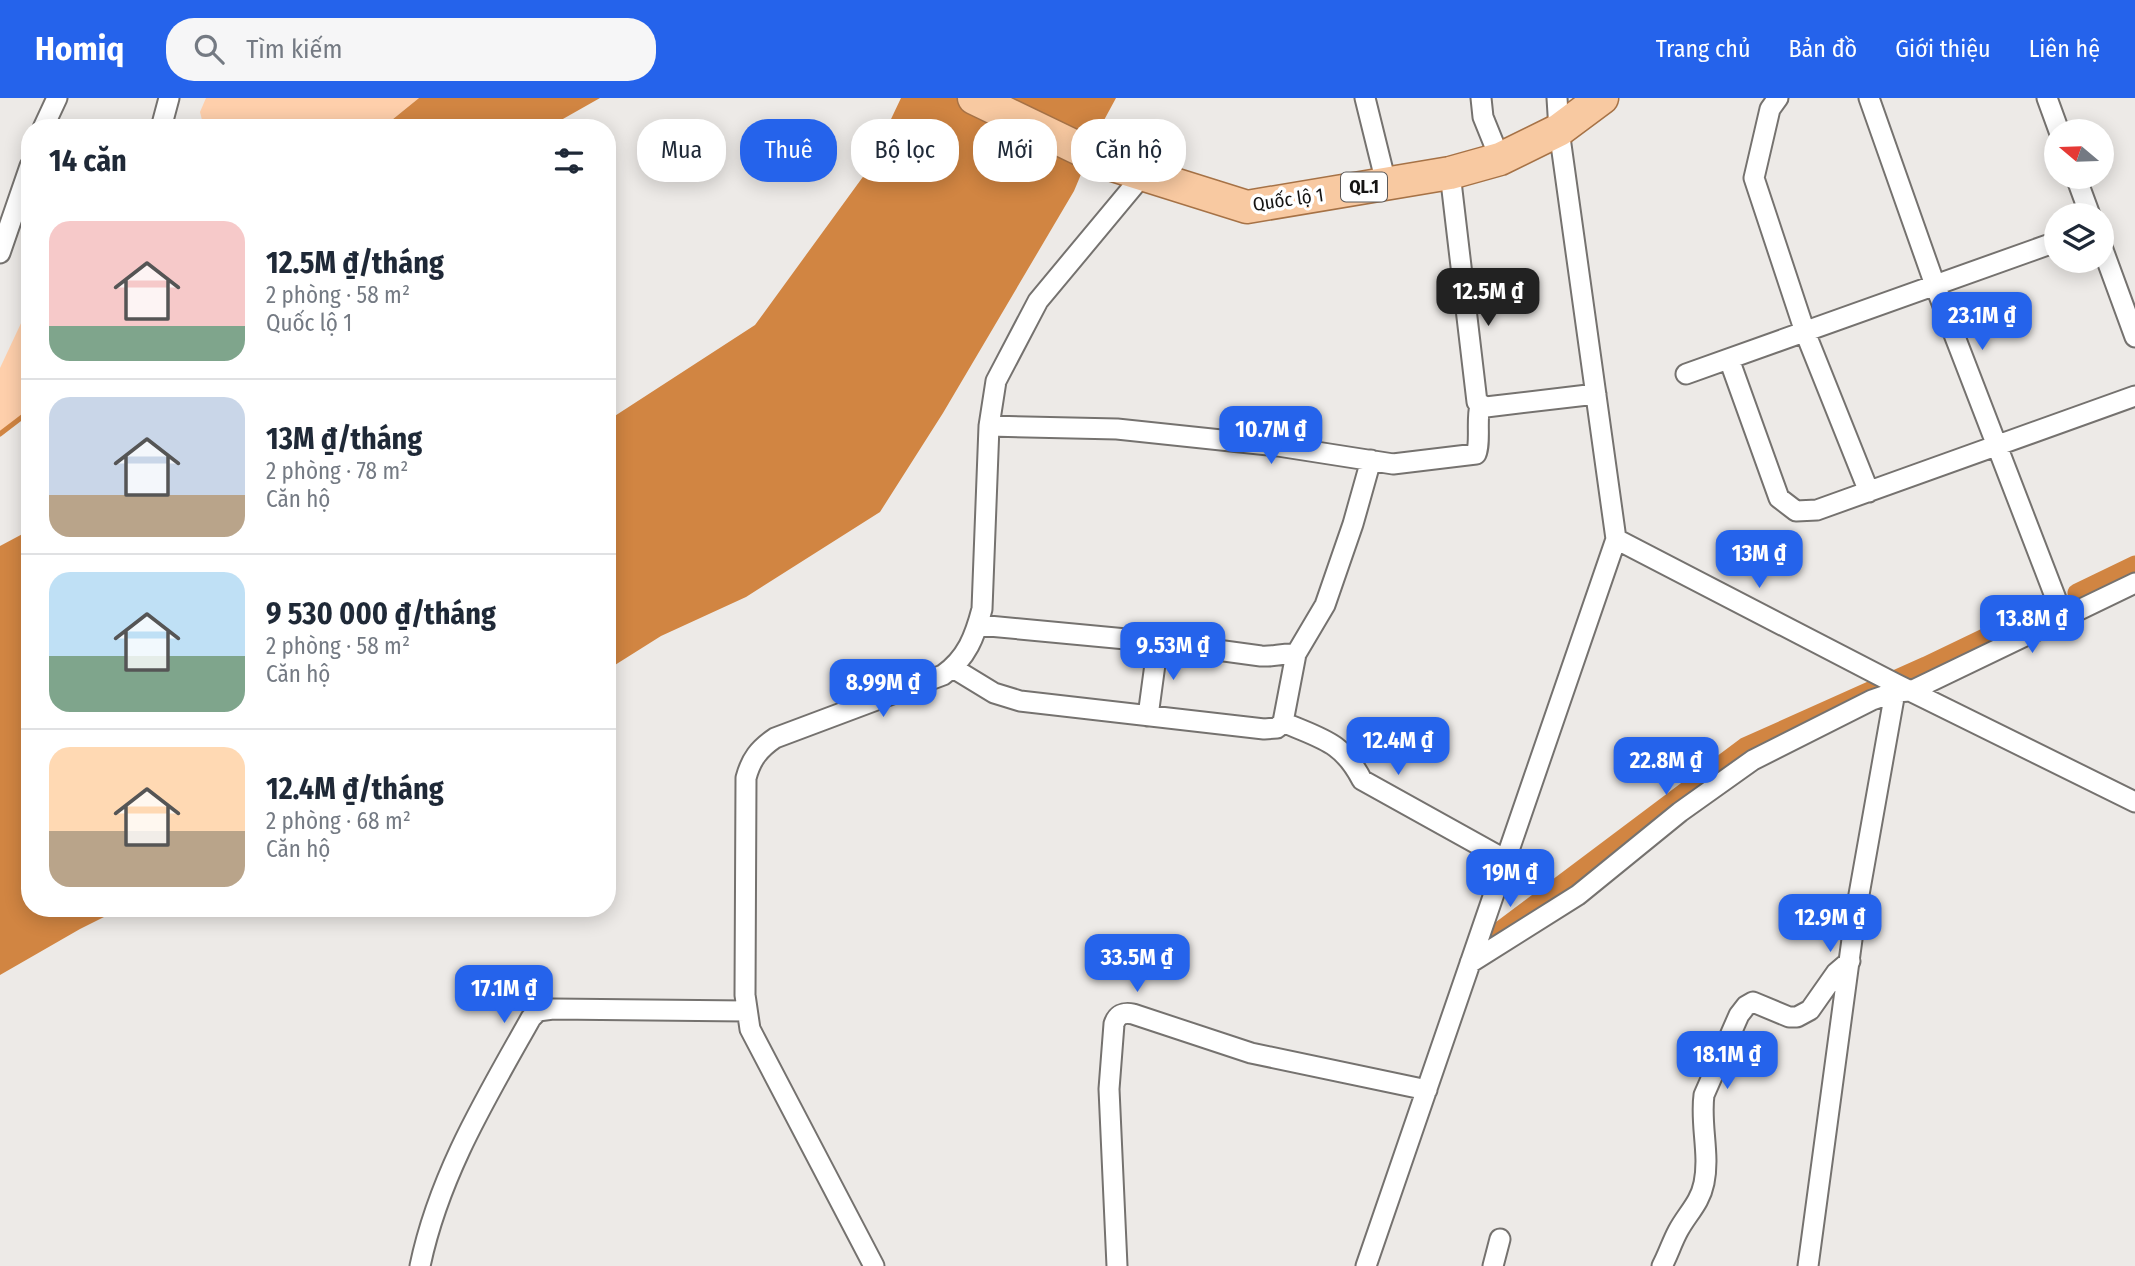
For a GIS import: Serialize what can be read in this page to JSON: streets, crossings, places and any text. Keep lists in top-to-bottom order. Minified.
{"streets":{"main road":["QL.1","Quốc lộ 1"]},"north":"left","page":{"header":"Homiq","search":"Tìm kiếm","nav":["Trang chủ","Bản đồ","Giới thiệu","Liên hệ"],"chip":["Mua","Thuê","Bộ lọc","Mới","Căn hộ"],"heading":"14 căn","list":[{"name":"12.5M ₫/tháng","note":"2 phòng · 58 m² · Quốc lộ 1"},{"name":"13M ₫/tháng","note":"2 phòng · 78 m² · Căn hộ"},{"name":"9 530 000 ₫/tháng","note":"2 phòng · 58 m² · Căn hộ"},{"name":"12.4M ₫/tháng","note":"2 phòng · 68 m² · Căn hộ"}],"price":["12.5M ₫","23.1M ₫","10.7M ₫","13M ₫","13.8M ₫","9.53M ₫","8.99M ₫","12.4M ₫","22.8M ₫","19M ₫","12.9M ₫","33.5M ₫","17.1M ₫","18.1M ₫"]}}
